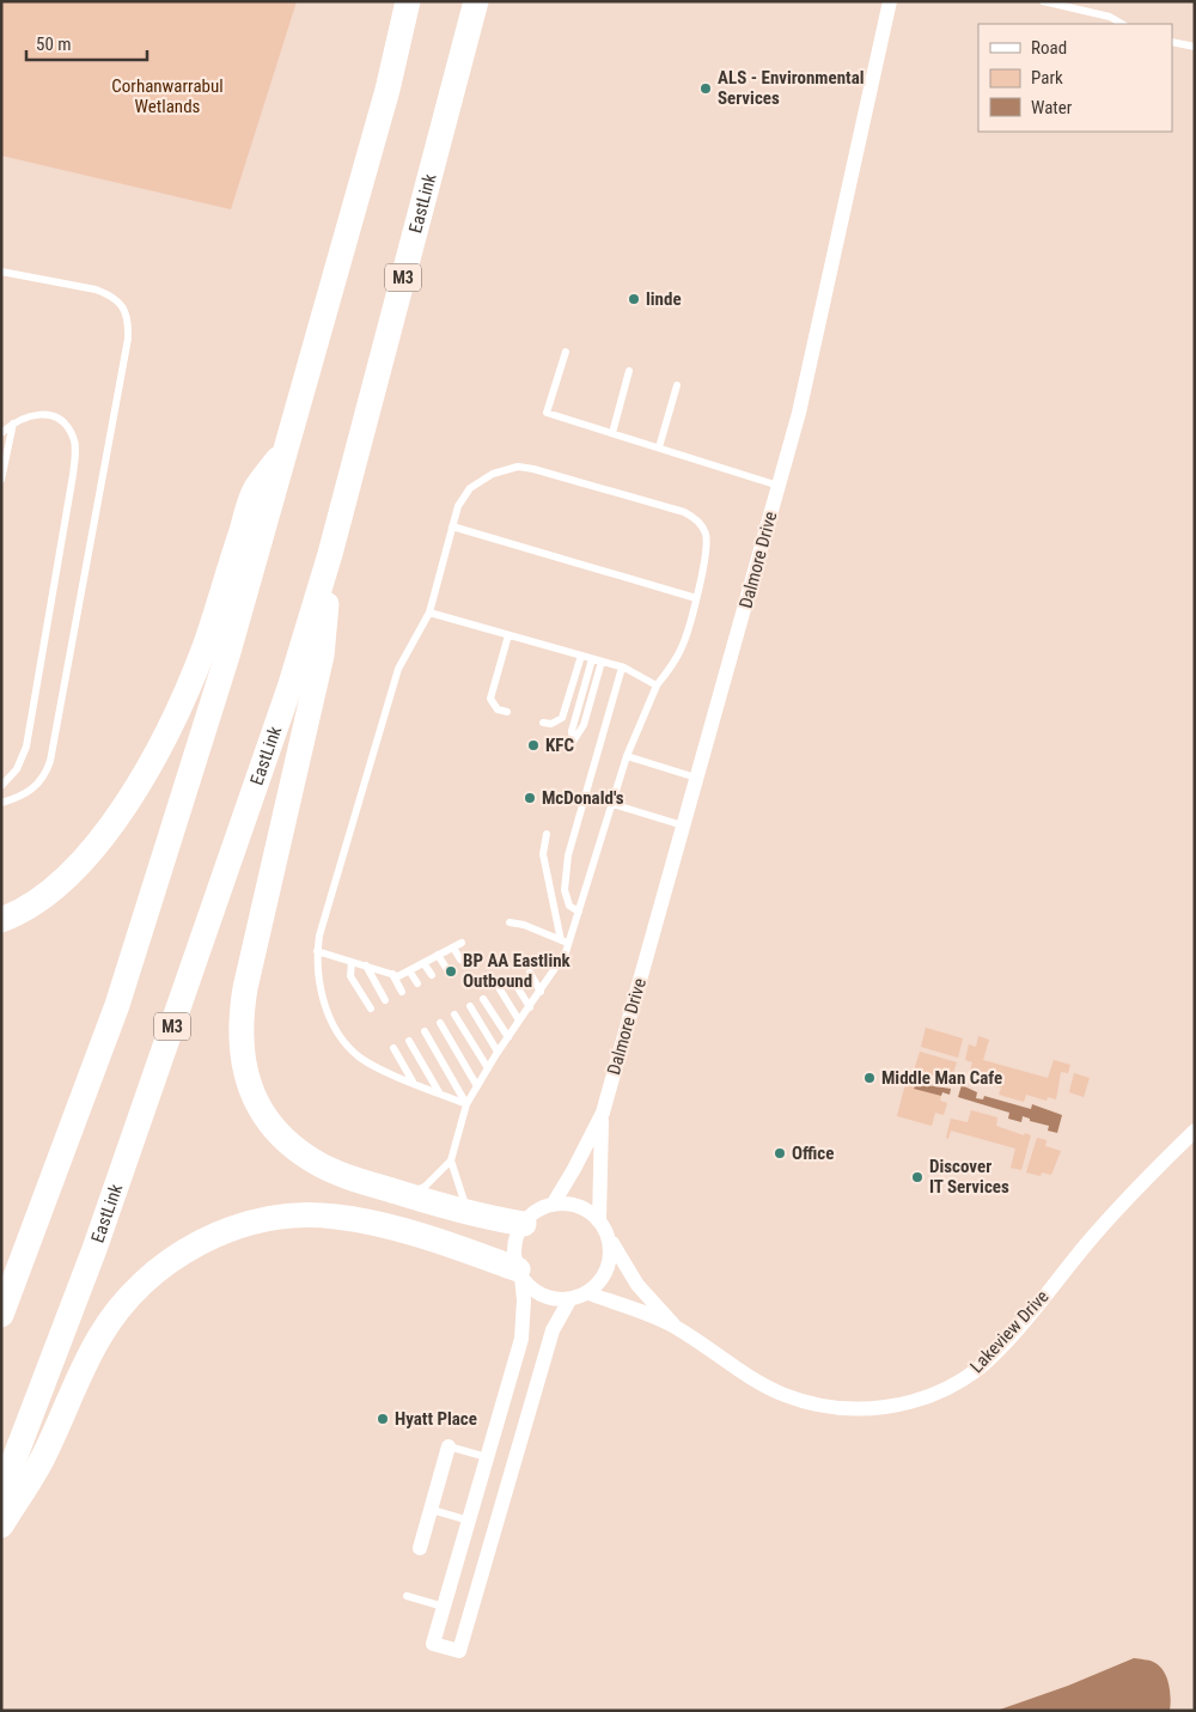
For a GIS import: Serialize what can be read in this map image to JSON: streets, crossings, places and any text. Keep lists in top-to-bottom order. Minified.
{"streets":{"highway":["EastLink","M3"],"street":["Dalmore Drive","Lakeview Drive"]},"crossings":[["Dalmore Drive","Lakeview Drive"]],"parks":["Corhanwarrabul Wetlands"],"places":["ALS - Environmental Services","linde","KFC","McDonald's","BP AA Eastlink Outbound","Middle Man Cafe","Office","Discover IT Services","Hyatt Place"],"legend":["Road","Park","Water"],"scale_bar":"50 m"}
